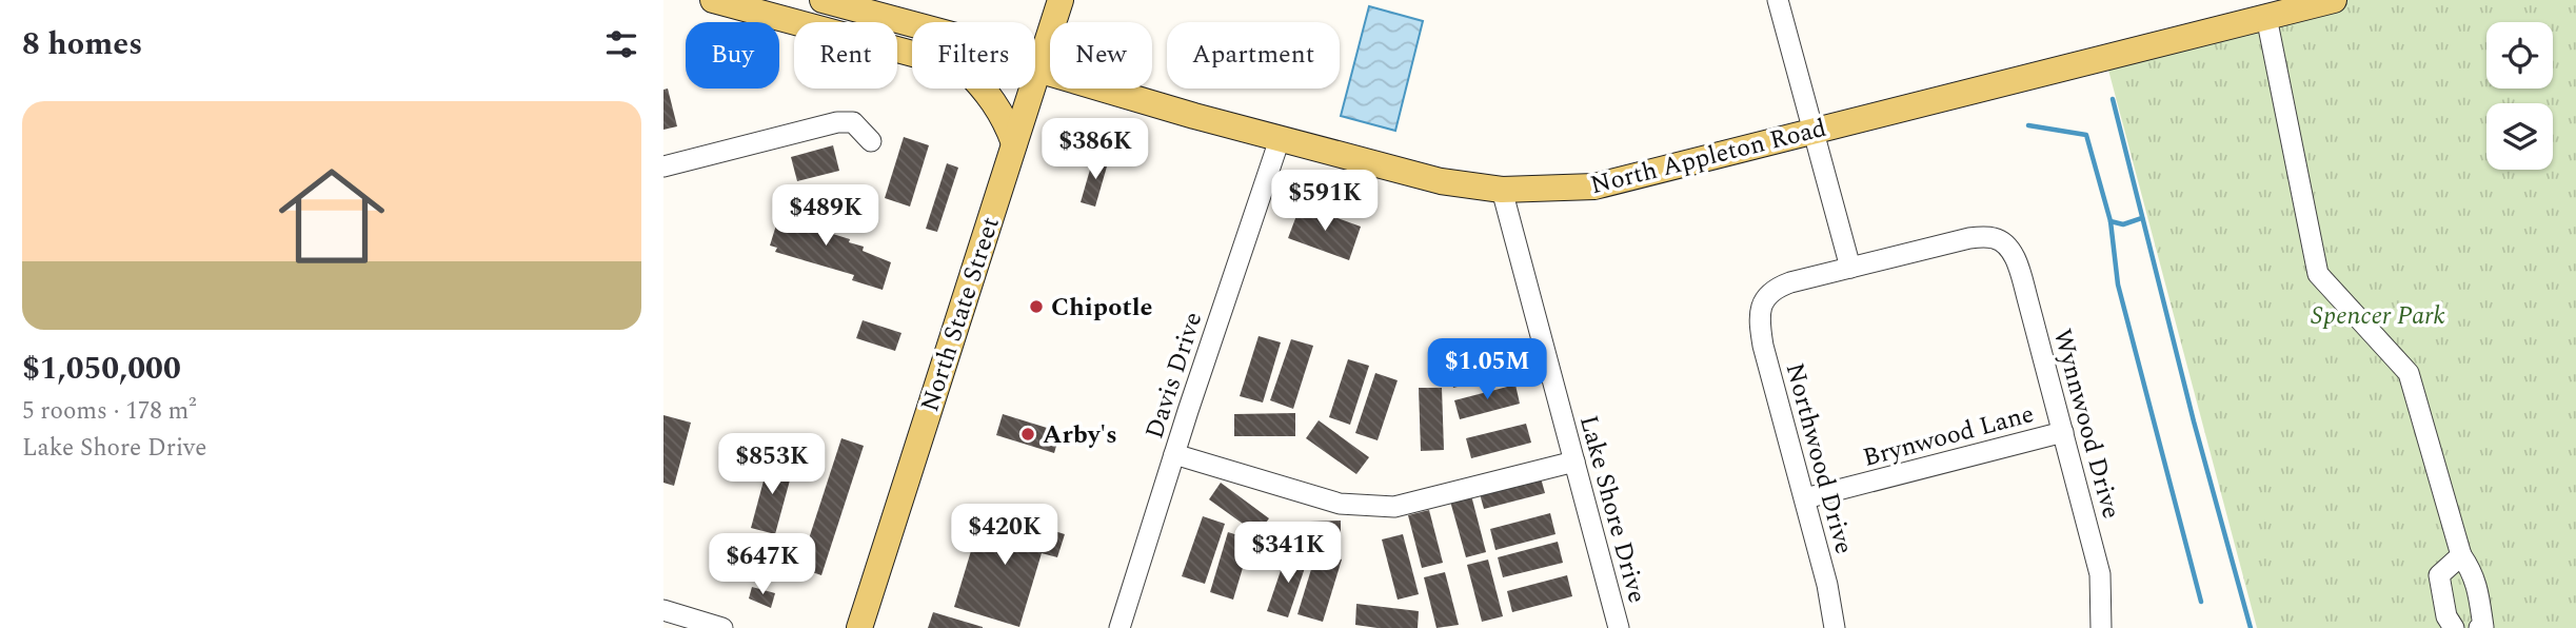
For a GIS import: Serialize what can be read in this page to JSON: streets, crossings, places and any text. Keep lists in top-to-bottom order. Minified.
{"streets":{"main road":["North Appleton Road","North State Street"],"street":["Davis Drive","Wynnwood Drive","Brynwood Lane","Northwood Drive","Lake Shore Drive"]},"crossings":[["North Appleton Road","North State Street"],["North Appleton Road","Davis Drive"],["North Appleton Road","Lake Shore Drive"],["Wynnwood Drive","Brynwood Lane"],["Wynnwood Drive","Northwood Drive"],["Brynwood Lane","Northwood Drive"]],"parks":["Spencer Park"],"places":["Chipotle","Arby's"],"page":{"heading":"8 homes","chip":["Buy","Rent","Filters","New","Apartment"],"list":[{"name":"$1,050,000","note":"5 rooms · 178 m² · Lake Shore Drive"}],"price":["$386K","$591K","$489K","$1.05M","$853K","$420K","$341K","$647K"]}}
